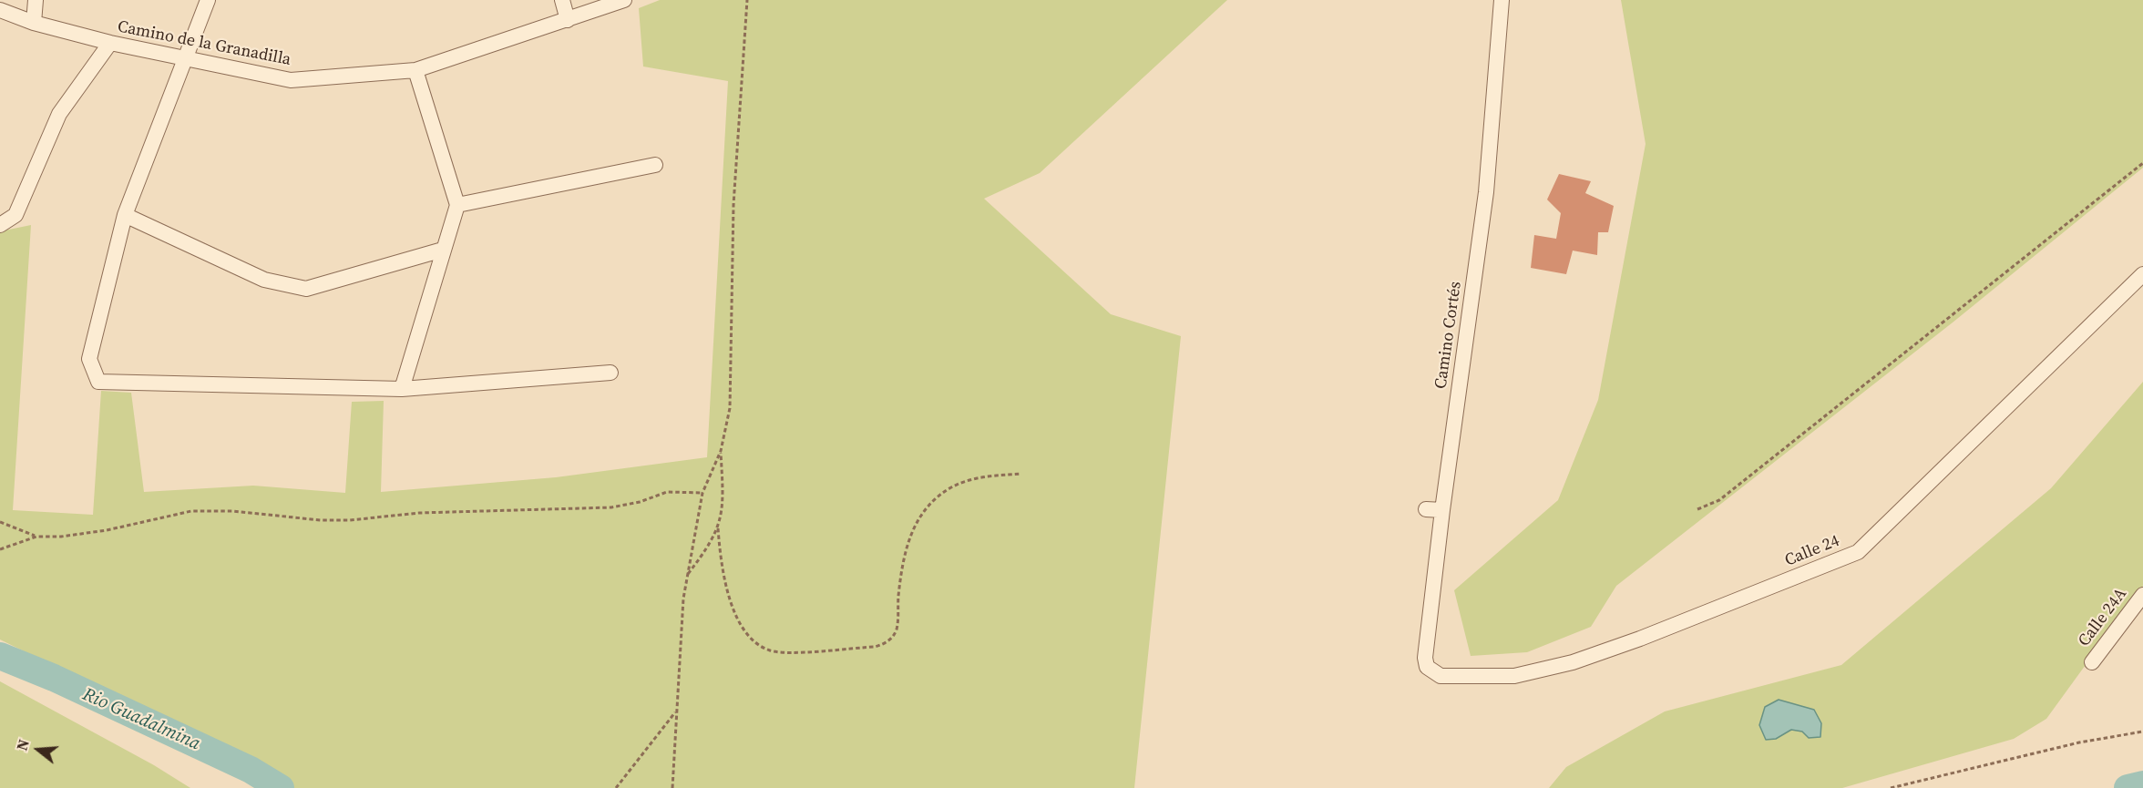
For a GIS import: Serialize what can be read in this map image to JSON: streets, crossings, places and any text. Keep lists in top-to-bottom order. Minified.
{"streets":{"street":["Camino de la Granadilla","Camino Cortés","Calle 24","Calle 24A"]},"crossings":[["Camino Cortés","Calle 24"]],"water":["Rio Guadalmina"],"north":"left"}
